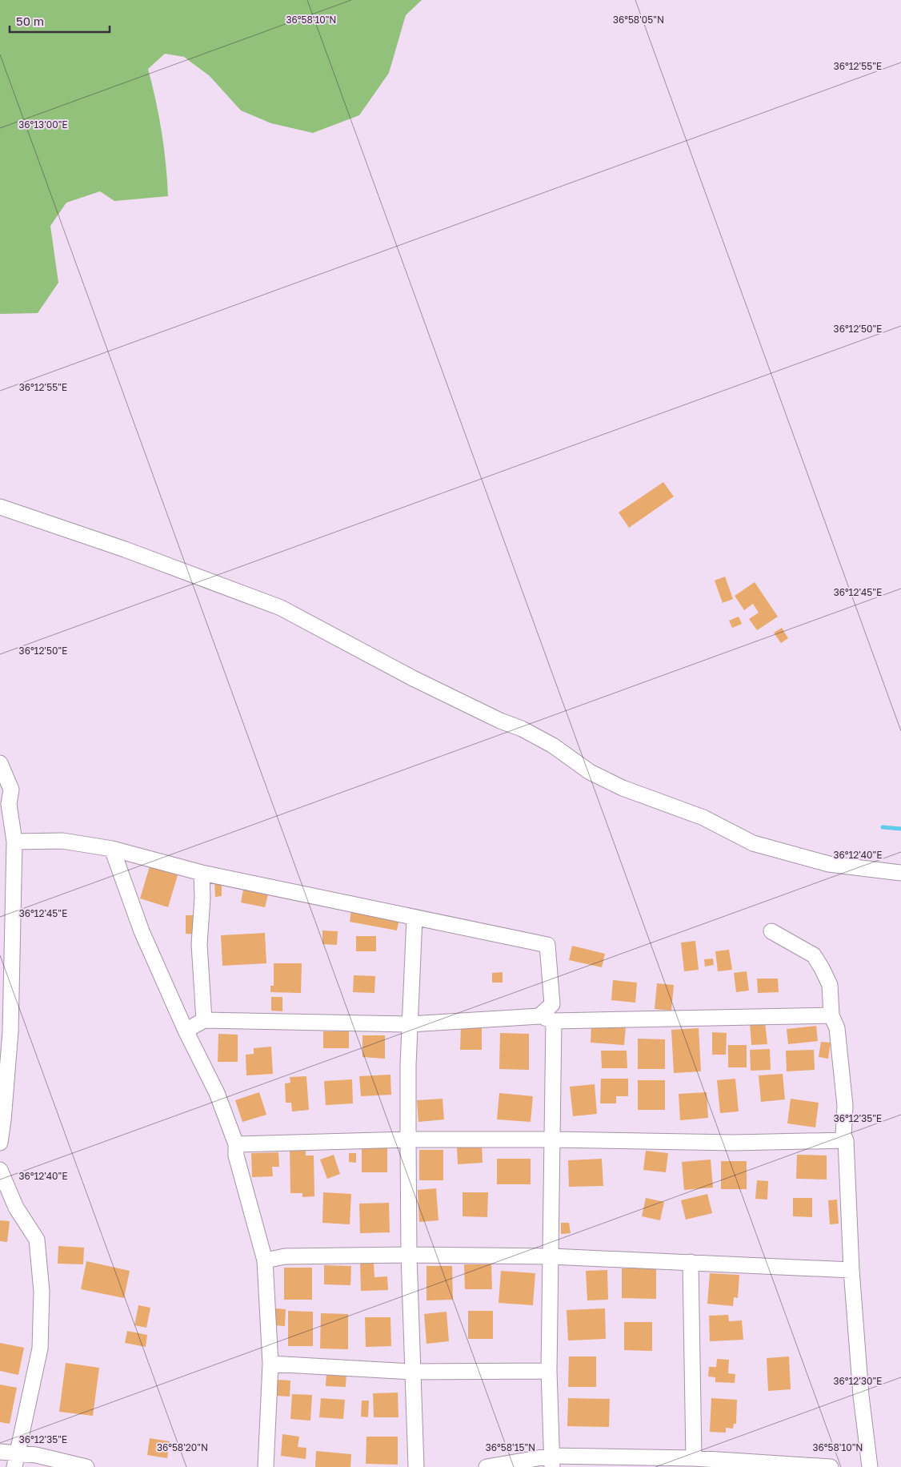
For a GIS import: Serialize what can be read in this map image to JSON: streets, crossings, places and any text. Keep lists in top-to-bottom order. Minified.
{"scale_bar":"50 m","coordinates":["36°58'10\"N","36°58'05\"N","36°12'55\"E","36°13'00\"E","36°12'50\"E","36°12'45\"E","36°12'40\"E","36°12'35\"E","36°12'30\"E","36°58'20\"N","36°58'15\"N"]}
